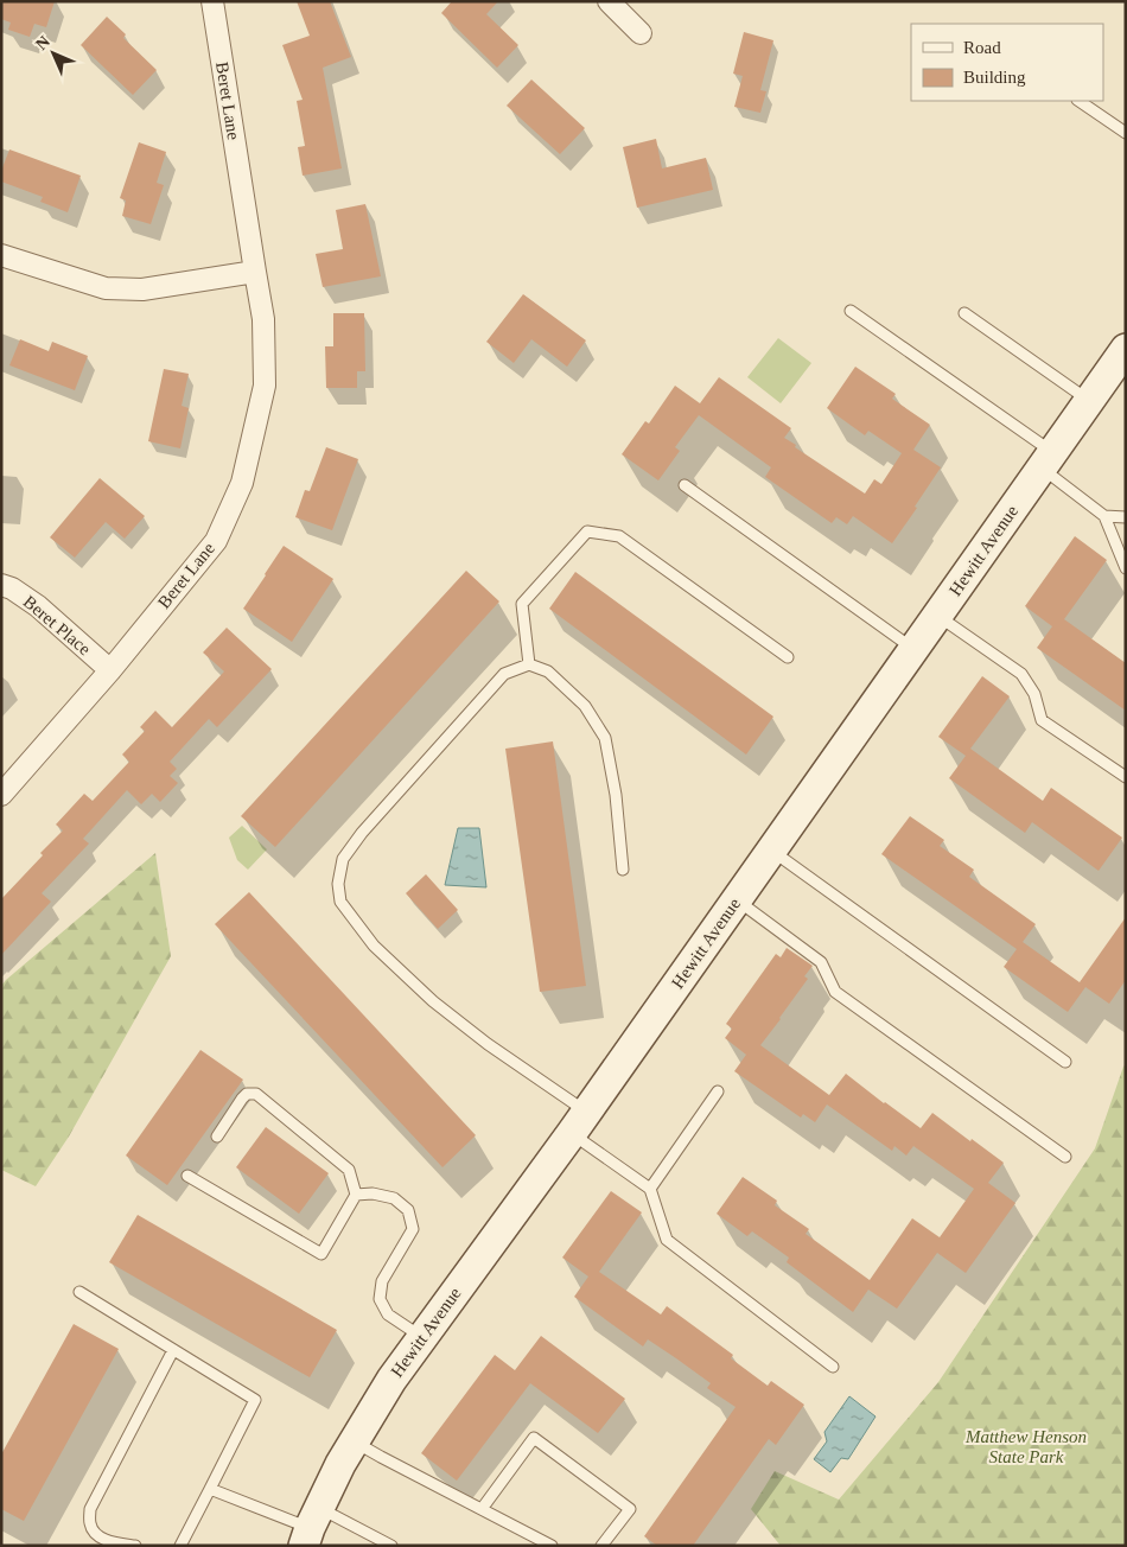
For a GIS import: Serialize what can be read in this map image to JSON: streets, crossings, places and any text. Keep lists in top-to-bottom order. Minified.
{"streets":{"street":["Beret Lane","Hewitt Avenue","Beret Place"]},"crossings":[["Beret Lane","Beret Place"]],"parks":["Matthew Henson State Park"],"legend":["Road","Building"],"north":"top left"}
